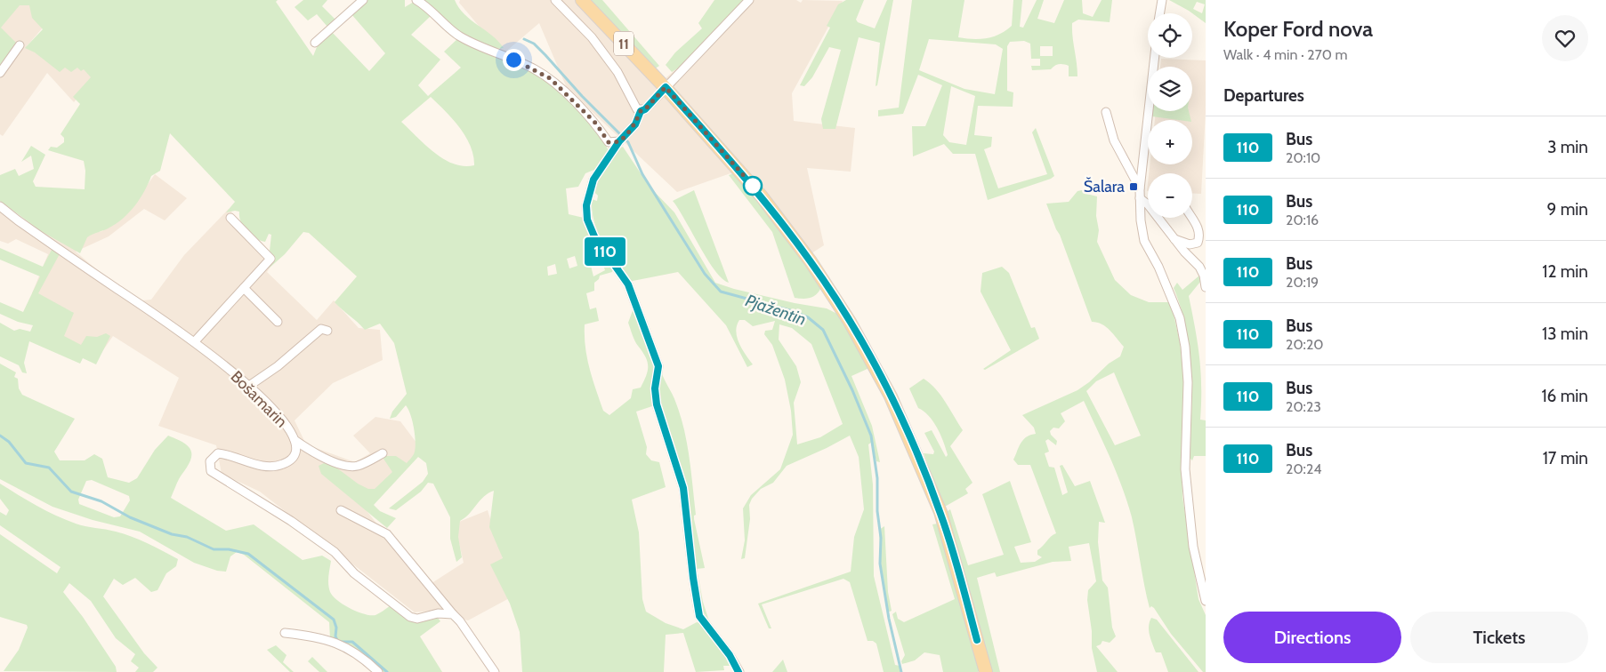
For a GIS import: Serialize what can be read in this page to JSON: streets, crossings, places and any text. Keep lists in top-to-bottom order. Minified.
{"streets":{"main road":["11"],"street":["Bošamarin"]},"water":["Pjažentin"],"places":{"transit":["Šalara"]},"lines":["bus line 110"],"page":{"on_map":"110","heading":[["Koper Ford nova","Walk · 4 min · 270 m"],"Departures"],"map_buttons":["+","−"],"list":[{"mark":"110","name":"Bus","note":"20:10","value":"3 min"},{"mark":"110","name":"Bus","note":"20:16","value":"9 min"},{"mark":"110","name":"Bus","note":"20:19","value":"12 min"},{"mark":"110","name":"Bus","note":"20:20","value":"13 min"},{"mark":"110","name":"Bus","note":"20:23","value":"16 min"},{"mark":"110","name":"Bus","note":"20:24","value":"17 min"}],"buttons":["Directions","Tickets"]}}
